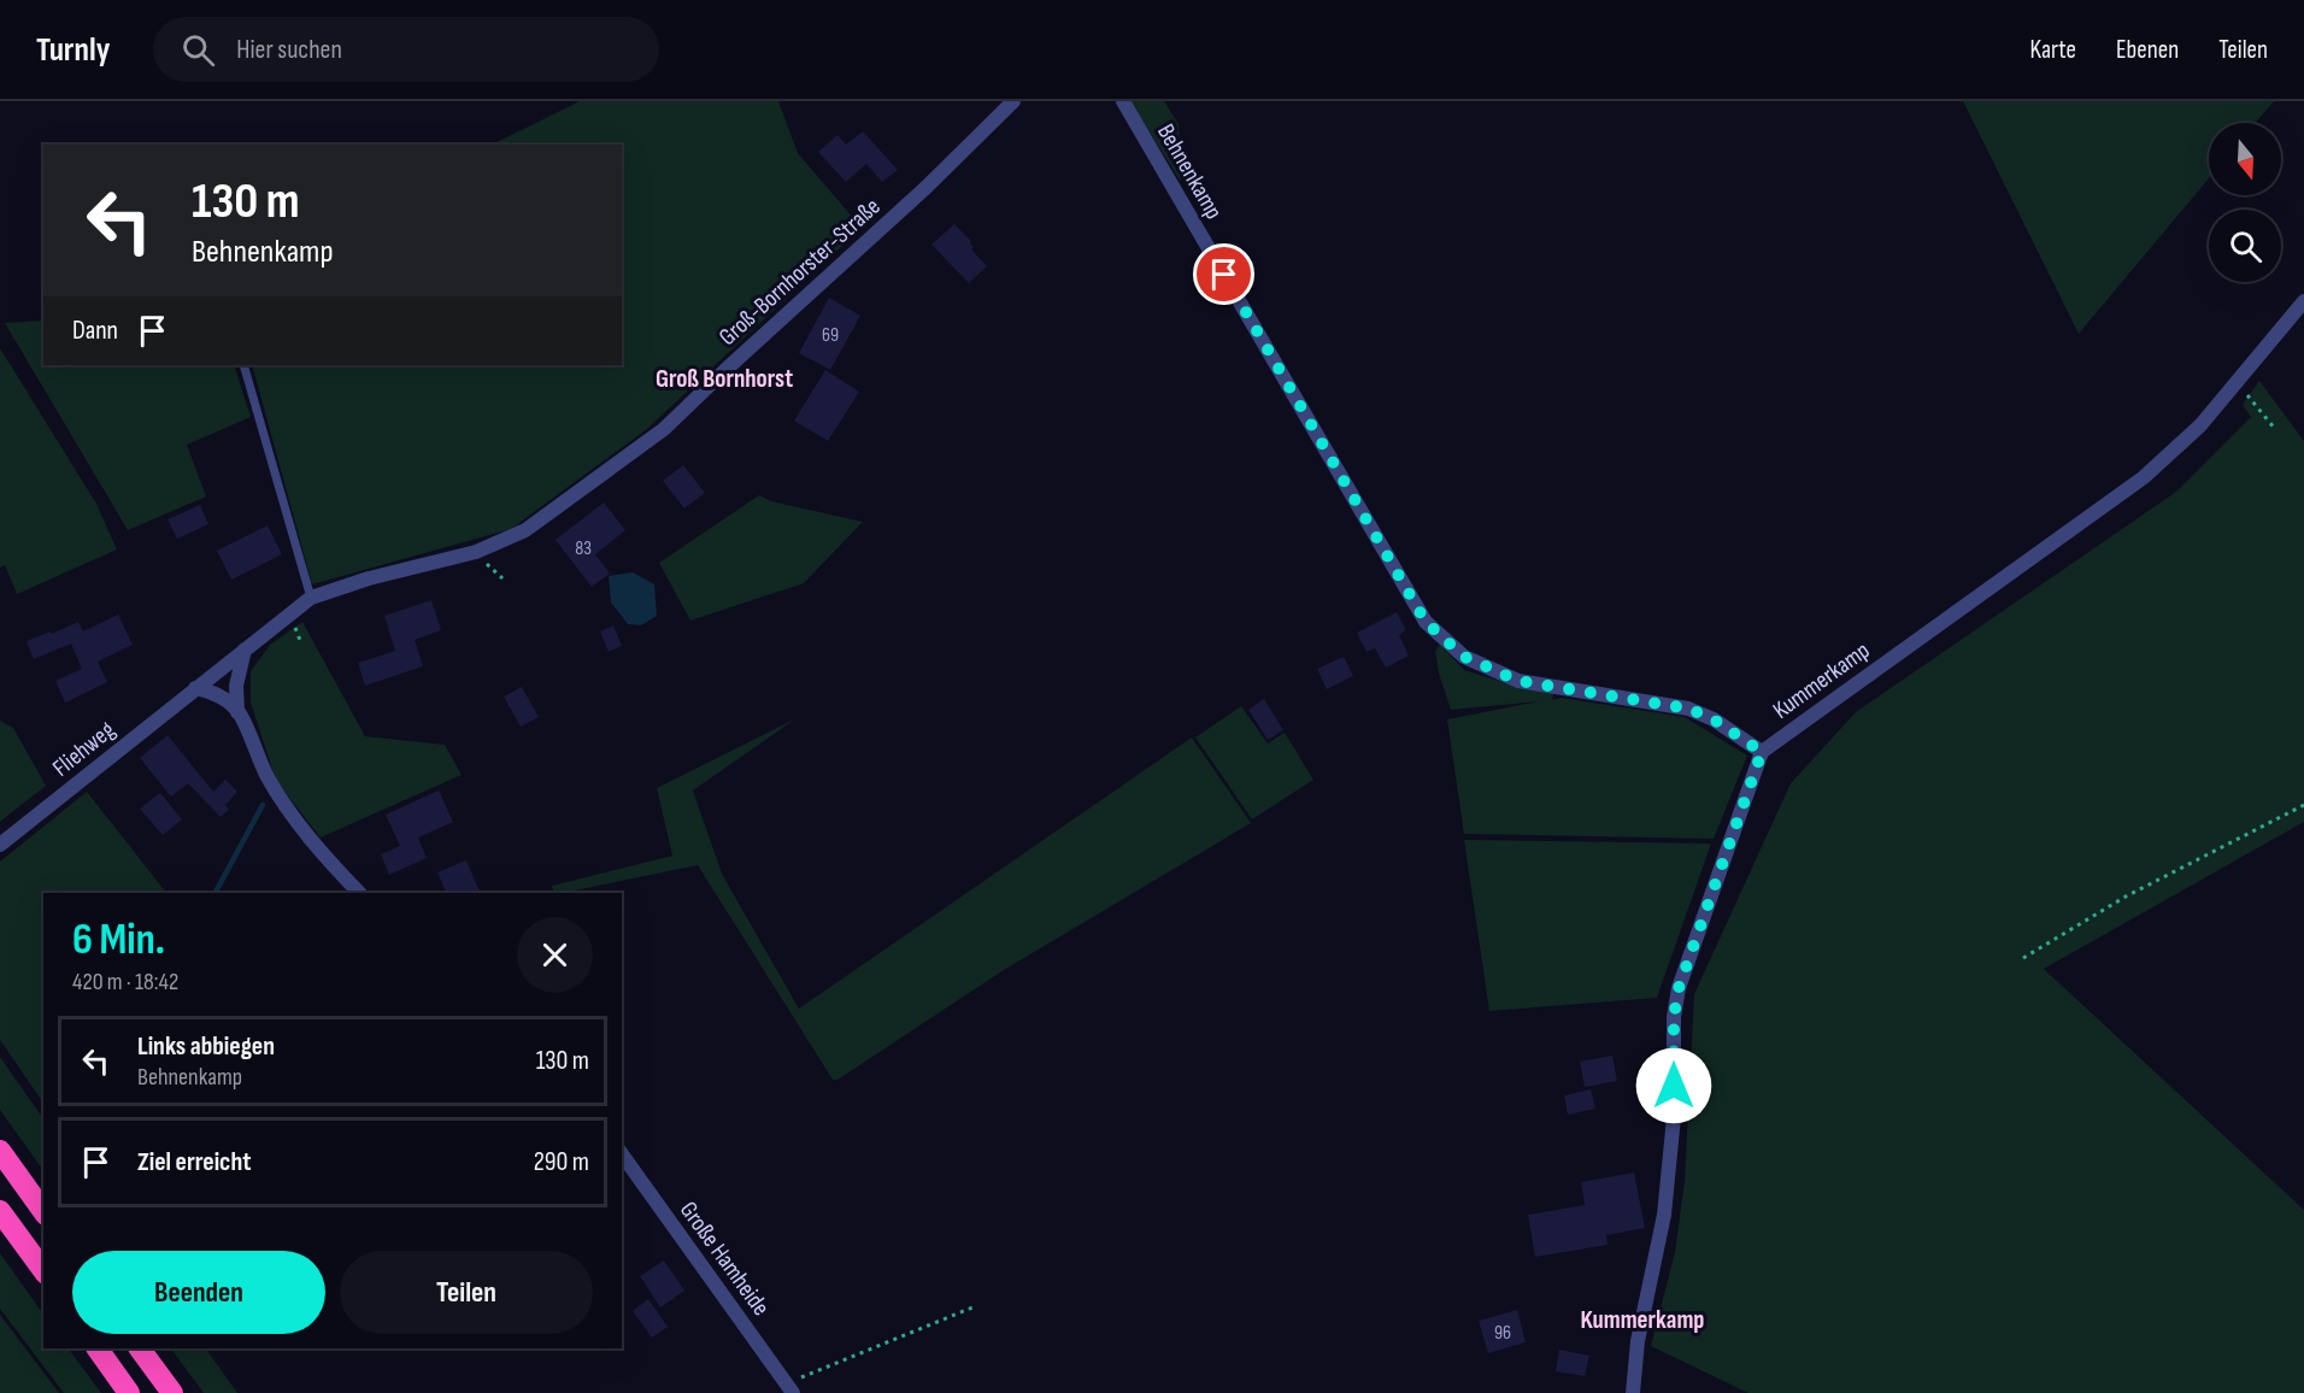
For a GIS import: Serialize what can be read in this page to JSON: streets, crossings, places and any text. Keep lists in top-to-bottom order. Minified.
{"streets":{"street":["Behnenkamp","Groß-Bornhorster-Straße","Kummerkamp","Fliehweg","Große Hamheide"]},"crossings":[["Behnenkamp","Kummerkamp"],["Groß-Bornhorster-Straße","Fliehweg"]],"districts":["Groß Bornhorst","Kummerkamp"],"house_numbers":["69","83","96"],"north":"bottom","page":{"header":"Turnly","search":"Hier suchen","nav":["Karte","Ebenen","Teilen"],"turn":["130 m","Behnenkamp"],"then":"Dann","heading":["6 Min.","420 m · 18:42"],"list":[{"name":"Links abbiegen","note":"Behnenkamp","value":"130 m"},{"name":"Ziel erreicht","value":"290 m"}],"buttons":["Beenden","Teilen"]}}
